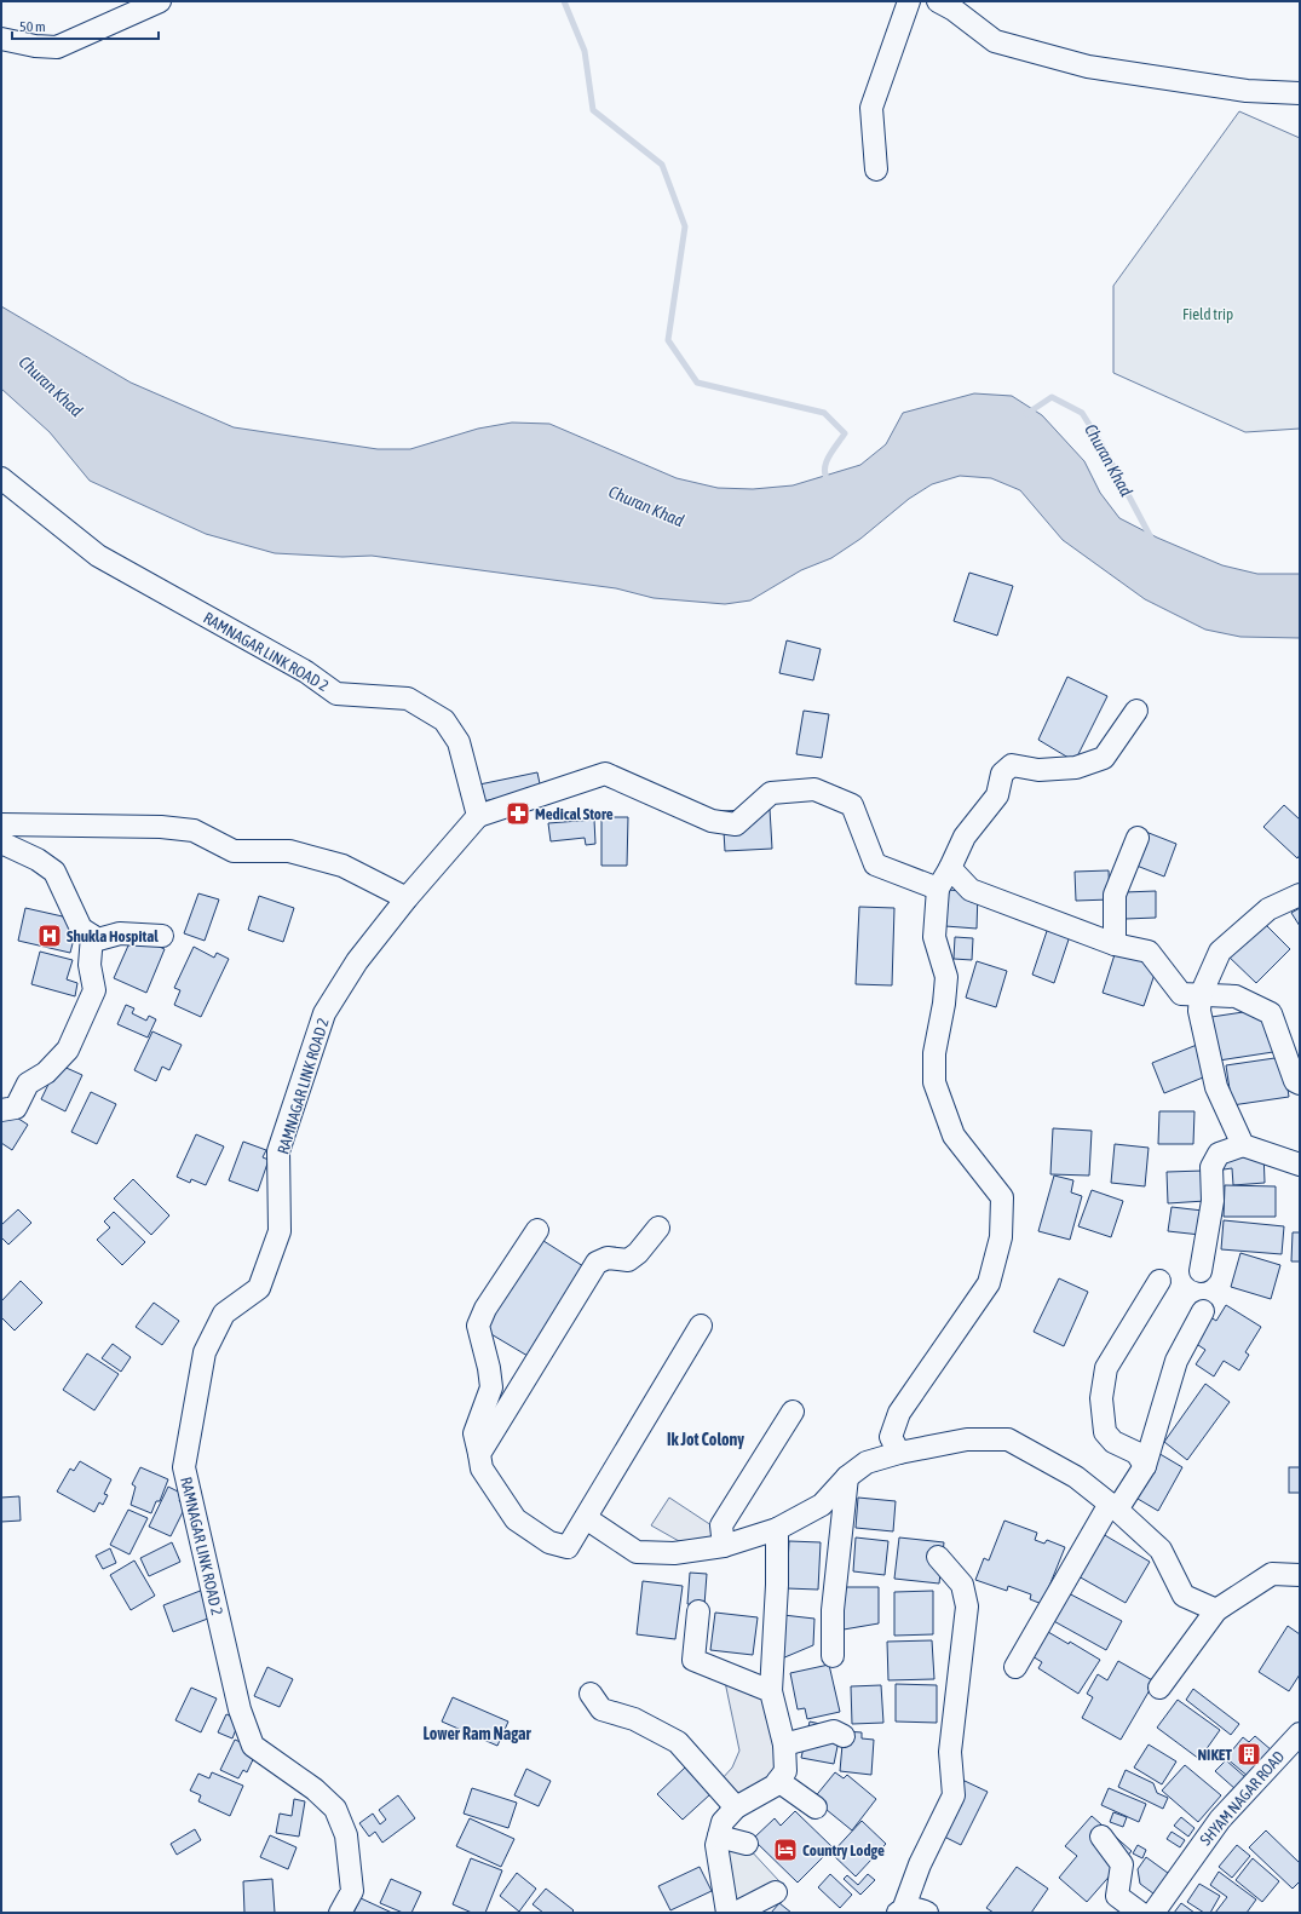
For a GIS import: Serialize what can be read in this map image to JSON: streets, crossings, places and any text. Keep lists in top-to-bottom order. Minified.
{"streets":{"street":["RAMNAGAR LINK ROAD 2","SHYAM NAGAR ROAD"]},"districts":["Ik Jot Colony","Lower Ram Nagar"],"water":["Churan Khad"],"parks":["Field trip"],"places":{"pharmacy":["Medical Store"],"hospital":["Shukla Hospital"],"building":["NIKET"],"hotel":["Country Lodge"]},"scale_bar":"50 m"}
